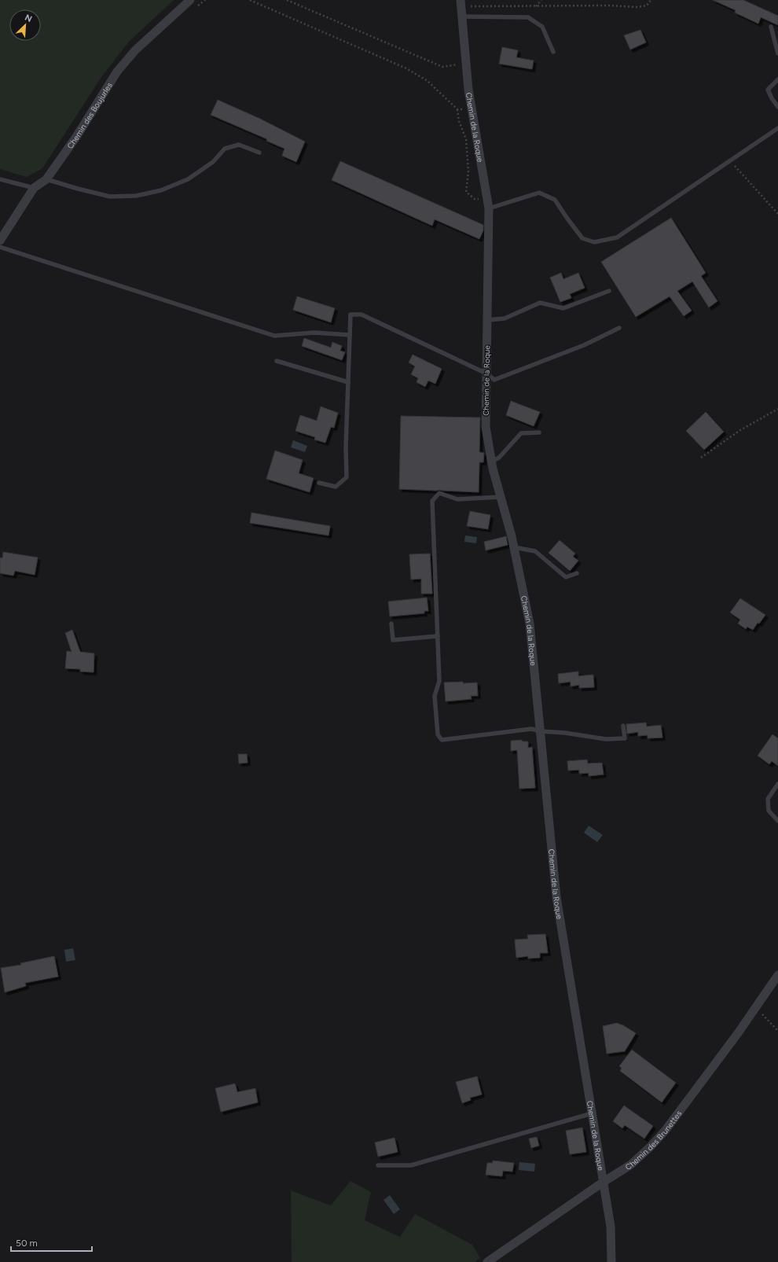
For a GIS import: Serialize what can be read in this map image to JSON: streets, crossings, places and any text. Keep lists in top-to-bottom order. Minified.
{"streets":{"street":["Chemin des Boujurles","Chemin de la Roque","Chemin des Brunettes"]},"crossings":[["Chemin de la Roque","Chemin des Brunettes"]],"scale_bar":"50 m","north":"top right"}
